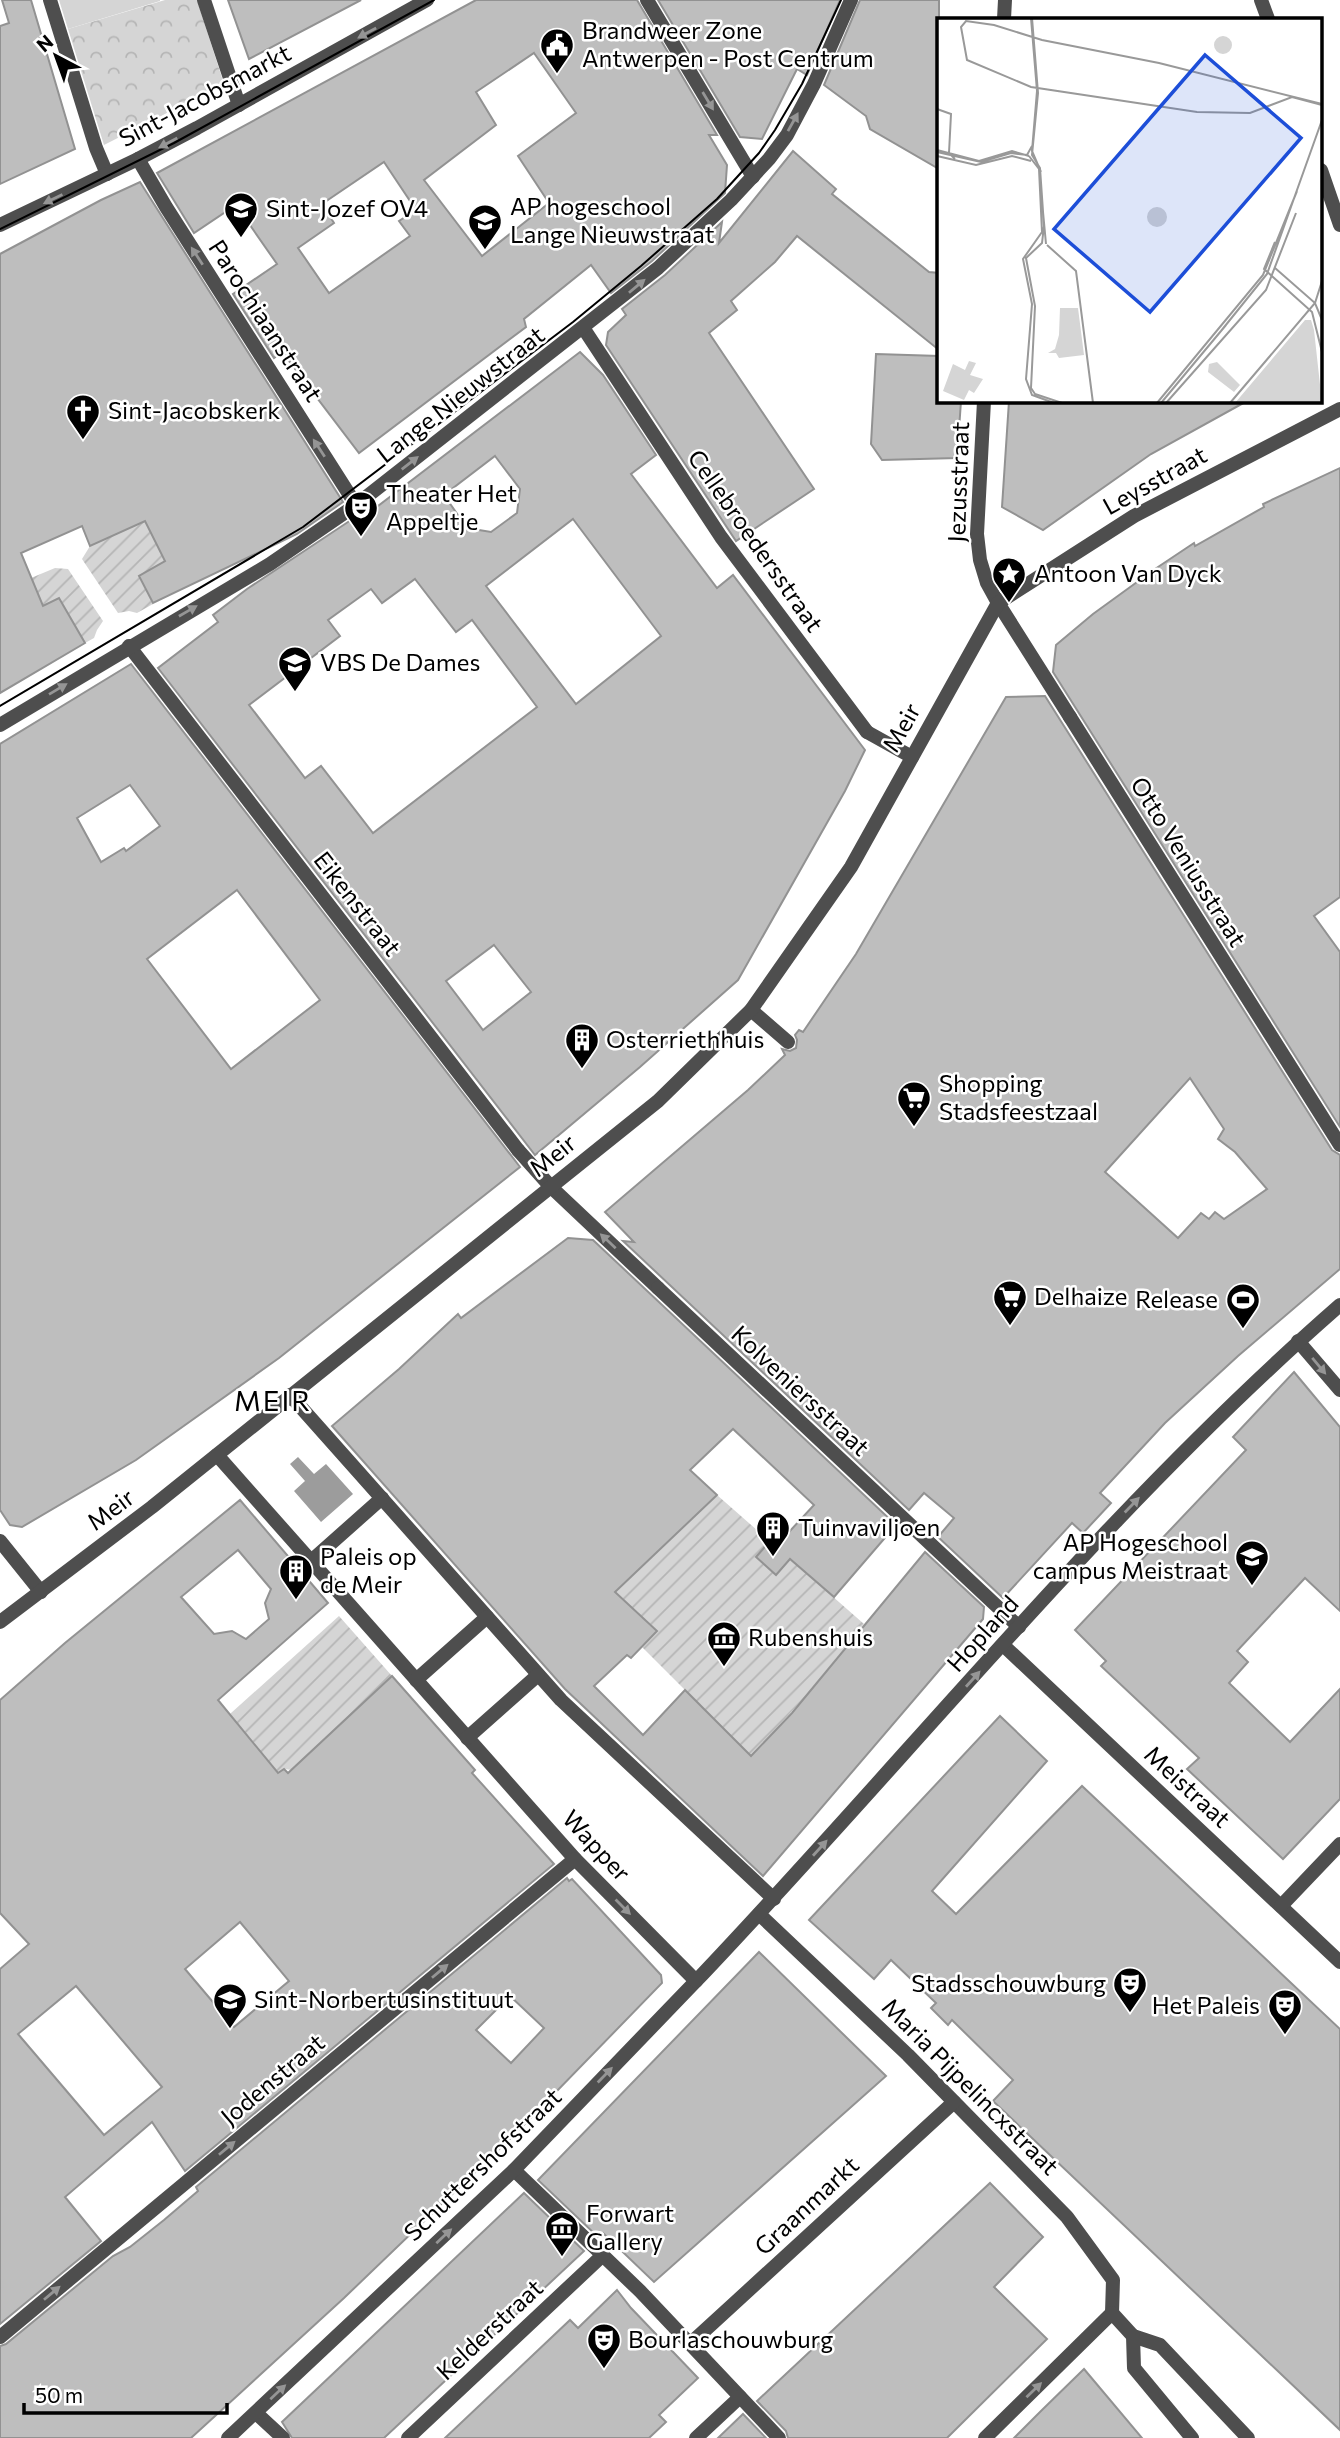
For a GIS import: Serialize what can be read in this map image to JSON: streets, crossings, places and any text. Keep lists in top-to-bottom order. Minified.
{"streets":{"street":["Sint-Jacobsmarkt","Parochiaanstraat","Lange Nieuwstraat","Leysstraat","Jezusstraat","Cellebroedersstraat","Meir","Otto Veniusstraat","Eikenstraat","Kolveniersstraat","Hopland","Meistraat","Wapper","Jodenstraat","Maria Pijpelincxstraat","Schuttershofstraat","Graanmarkt","Kelderstraat"]},"crossings":[["Sint-Jacobsmarkt","Parochiaanstraat"],["Parochiaanstraat","Lange Nieuwstraat"],["Lange Nieuwstraat","Cellebroedersstraat"],["Lange Nieuwstraat","Eikenstraat"],["Leysstraat","Jezusstraat"],["Leysstraat","Meir"],["Leysstraat","Otto Veniusstraat"],["Jezusstraat","Meir"],["Jezusstraat","Otto Veniusstraat"],["Cellebroedersstraat","Meir"],["Meir","Otto Veniusstraat"],["Meir","Eikenstraat"],["Meir","Kolveniersstraat"],["Meir","Wapper"],["Eikenstraat","Kolveniersstraat"],["Kolveniersstraat","Hopland"],["Hopland","Meistraat"],["Hopland","Maria Pijpelincxstraat"],["Hopland","Schuttershofstraat"],["Wapper","Jodenstraat"],["Wapper","Schuttershofstraat"],["Maria Pijpelincxstraat","Schuttershofstraat"],["Maria Pijpelincxstraat","Graanmarkt"]],"one_way":["Sint-Jacobsmarkt","Parochiaanstraat","Lange Nieuwstraat","Kolveniersstraat","Hopland","Jodenstraat","Schuttershofstraat"],"districts":["MEIR"],"places":{"public building":["Brandweer Zone Antwerpen - Post Centrum"],"school or university":["Sint-Jozef OV4","AP hogeschool Lange Nieuwstraat","VBS De Dames","AP Hogeschool campus Meistraat","Sint-Norbertusinstituut"],"church":["Sint-Jacobskerk"],"theatre":["Theater Het Appeltje","Stadsschouwburg","Het Paleis","Bourlaschouwburg"],"place":["Antoon Van Dyck"],"building":["Osterriethhuis","Tuinvaviljoen","Paleis op de Meir"],"supermarket":["Shopping Stadsfeestzaal","Delhaize"],"sports":["Release"],"museum":["Rubenshuis","Forwart Gallery"]},"scale_bar":"50 m","north":"top left"}
